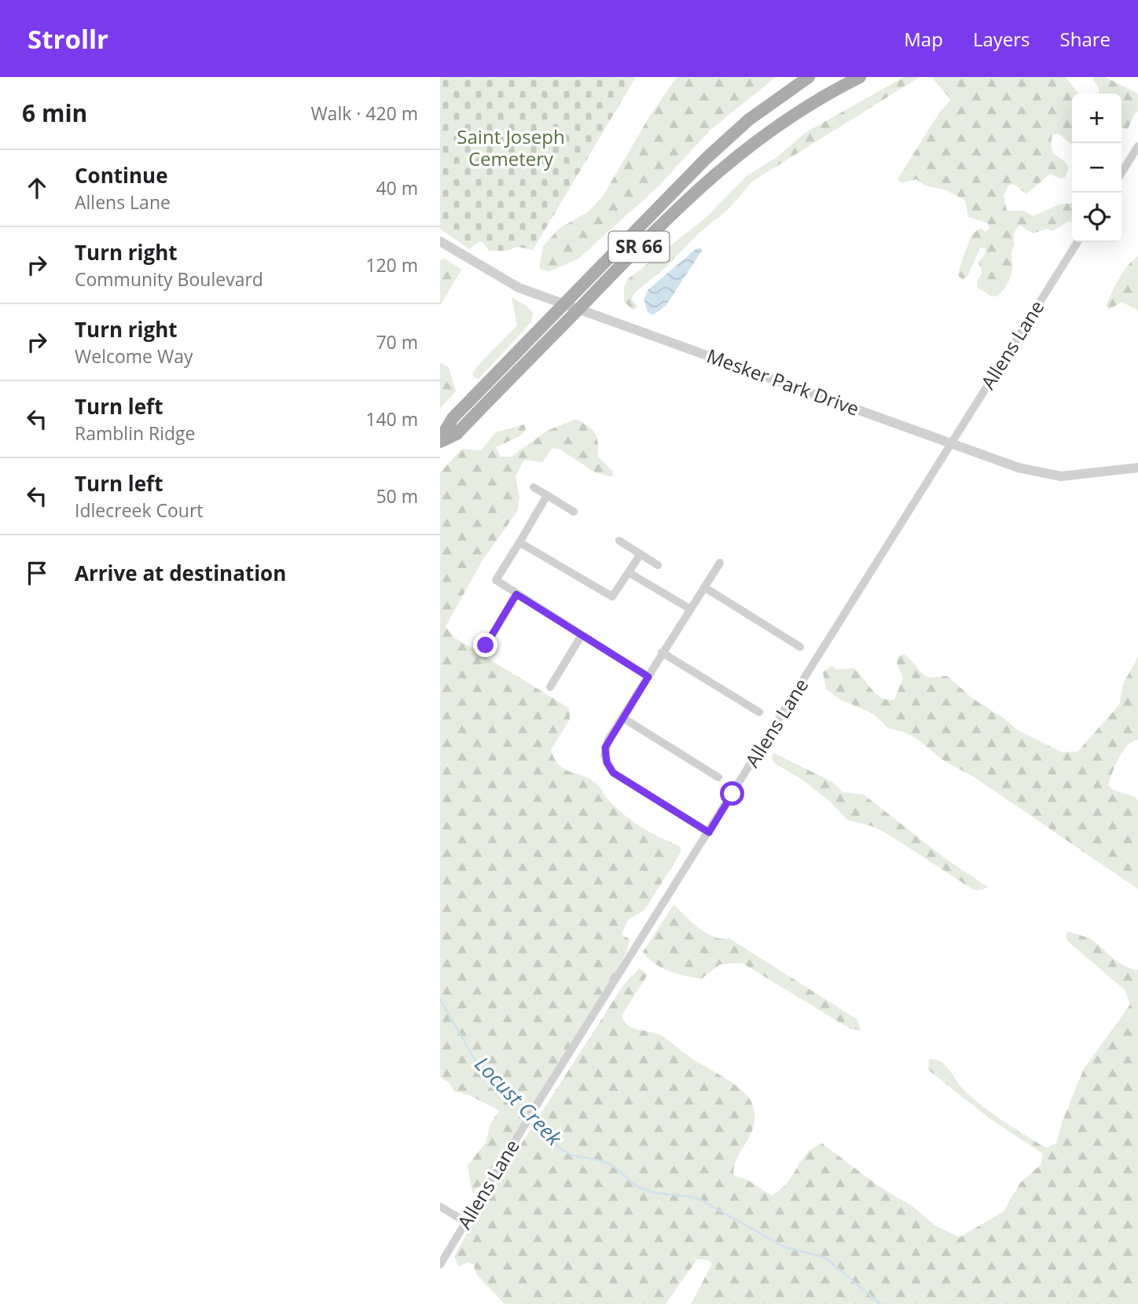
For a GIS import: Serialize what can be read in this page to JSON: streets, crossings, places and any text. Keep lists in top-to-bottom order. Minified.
{"streets":{"main road":["SR 66"],"street":["Allens Lane","Mesker Park Drive"]},"crossings":[["SR 66","Mesker Park Drive"],["Allens Lane","Mesker Park Drive"]],"water":["Locust Creek"],"parks":["Saint Joseph Cemetery"],"page":{"header":"Strollr","nav":["Map","Layers","Share"],"heading":["6 min","Walk · 420 m"],"map_buttons":["+","−"],"list":[["Continue","Allens Lane","40 m"],["Turn right","Community Boulevard","120 m"],["Turn right","Welcome Way","70 m"],["Turn left","Ramblin Ridge","140 m"],["Turn left","Idlecreek Court","50 m"],"Arrive at destination"]}}
